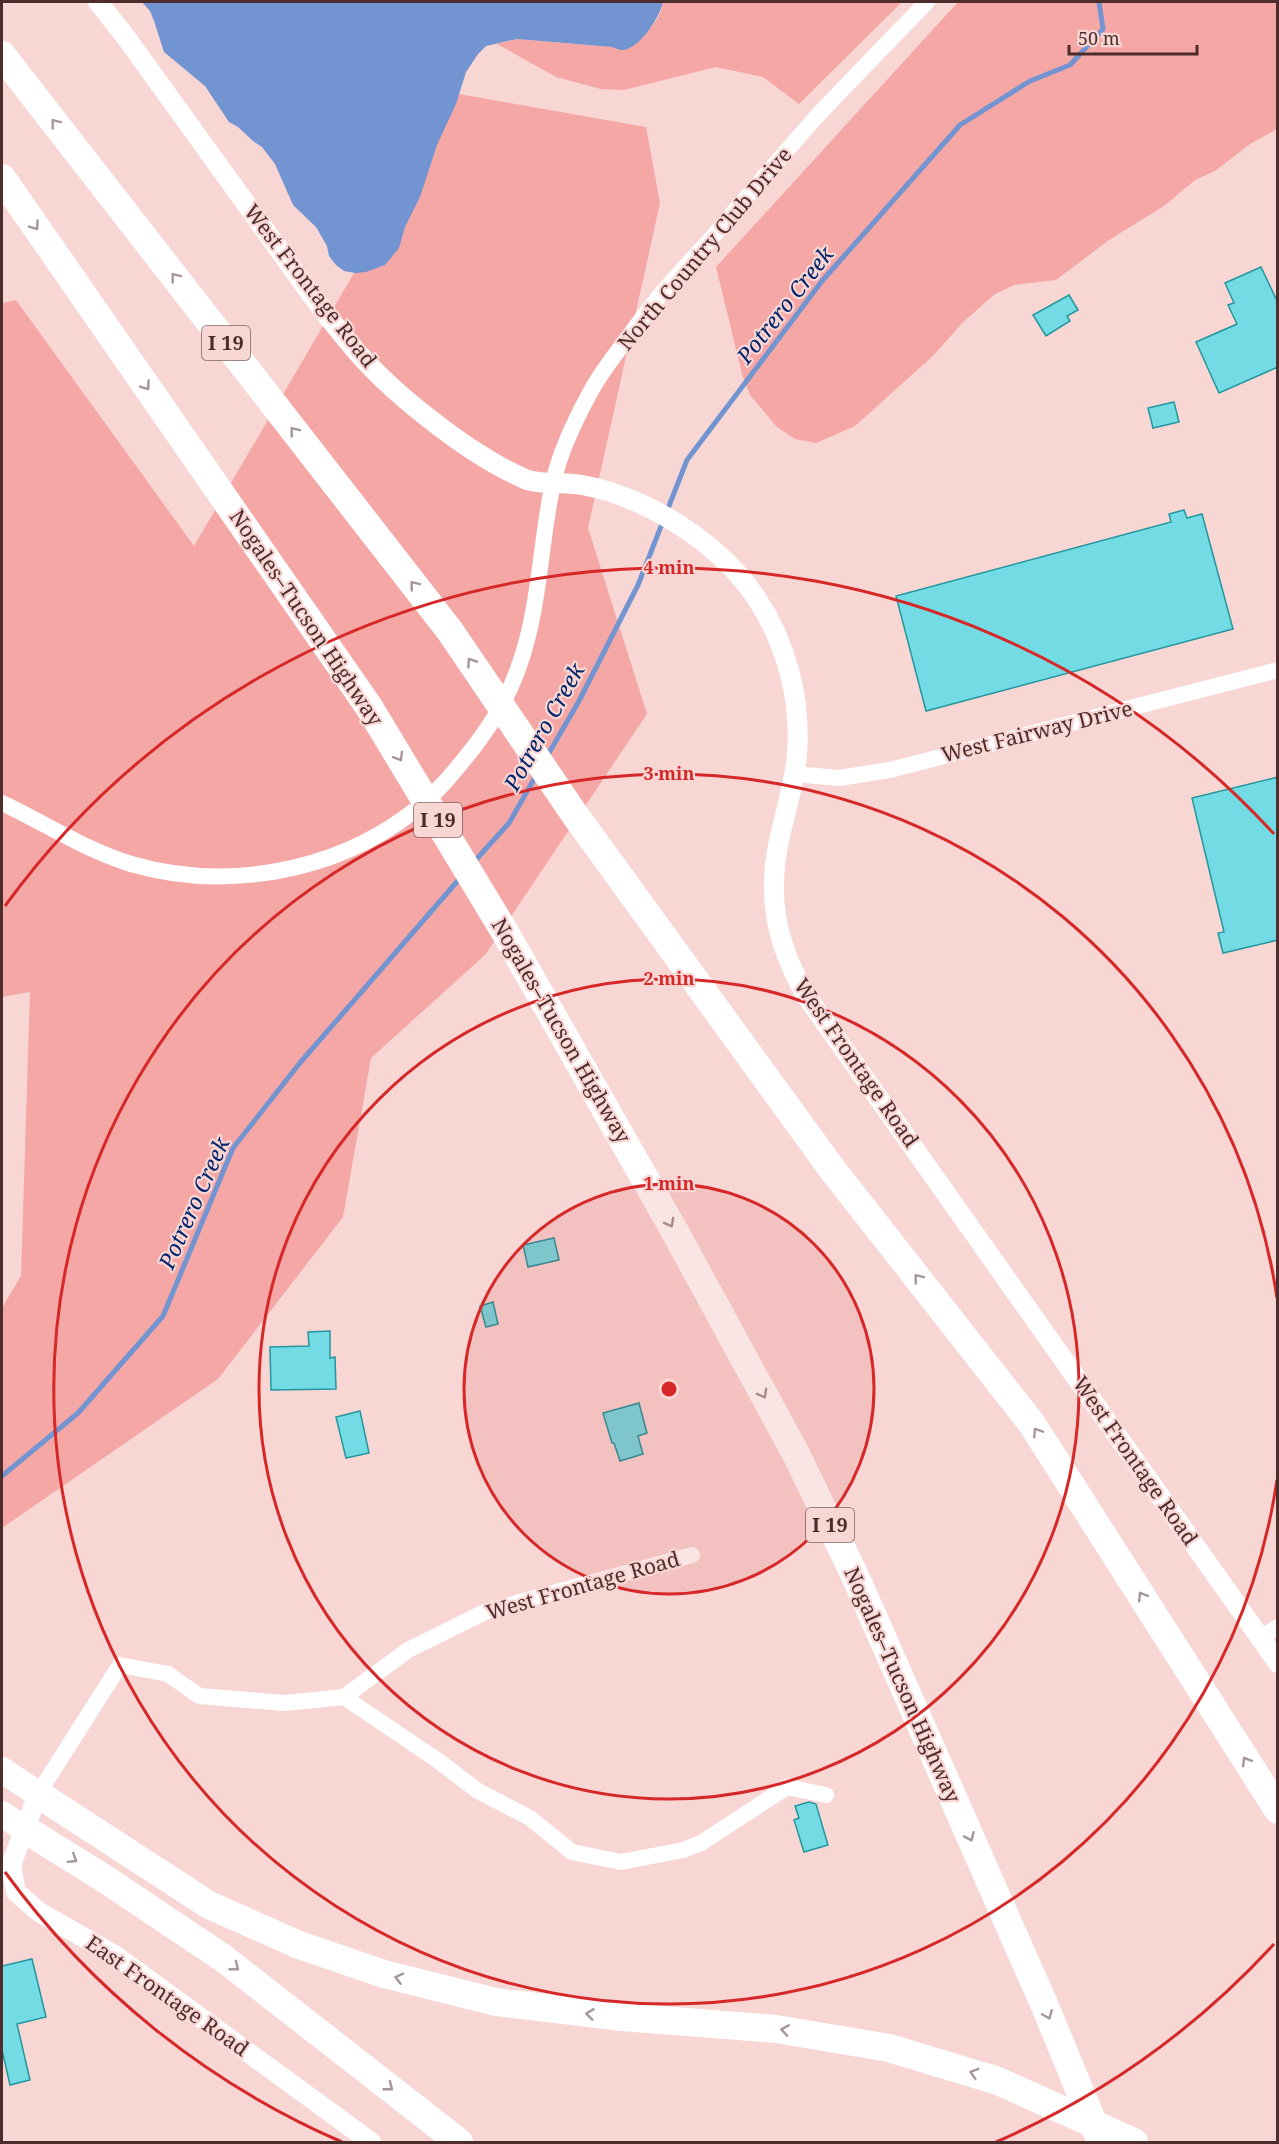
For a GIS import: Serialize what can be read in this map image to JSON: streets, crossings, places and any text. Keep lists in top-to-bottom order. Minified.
{"streets":{"highway":["I 19","Nogales–Tucson Highway"],"street":["North Country Club Drive","West Frontage Road","West Fairway Drive","East Frontage Road"]},"crossings":[["North Country Club Drive","West Frontage Road"],["West Frontage Road","West Fairway Drive"]],"water":["Potrero Creek"],"scale_bar":"50 m","rings":["4 min","3 min","2 min","1 min"]}
